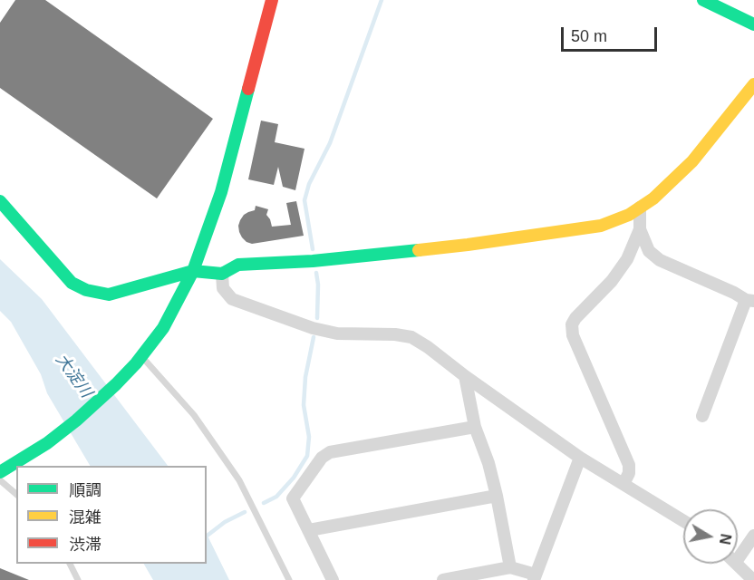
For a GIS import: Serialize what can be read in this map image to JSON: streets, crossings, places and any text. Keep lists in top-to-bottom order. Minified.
{"water":["大淀川"],"legend":["順調","混雑","渋滞"],"scale_bar":"50 m","north":"right"}
